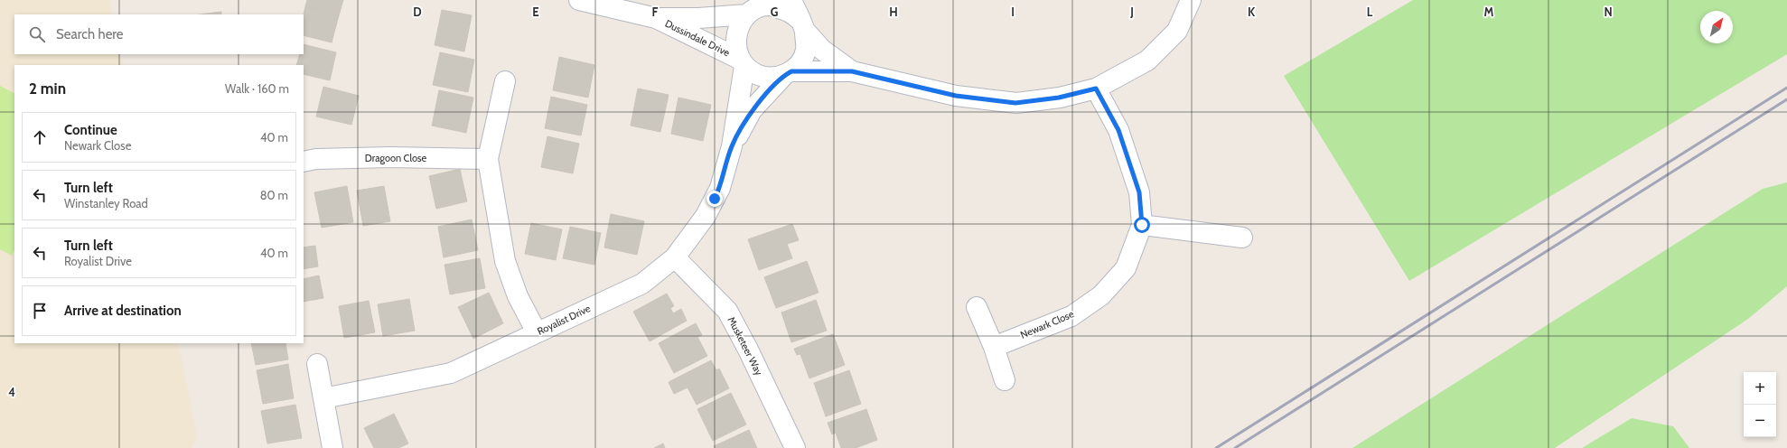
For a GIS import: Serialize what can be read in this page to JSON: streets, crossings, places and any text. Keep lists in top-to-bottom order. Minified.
{"streets":{"street":["Dussindale Drive","Dragoon Close","Royalist Drive","Newark Close","Musketeer Way"]},"crossings":[["Dussindale Drive","Royalist Drive"],["Royalist Drive","Musketeer Way"]],"north":"top right","page":{"search":"Search here","heading":["2 min","Walk · 160 m"],"list":[["Continue","Newark Close","40 m"],["Turn left","Winstanley Road","80 m"],["Turn left","Royalist Drive","40 m"],"Arrive at destination"],"map_buttons":["+","−"]},"grid":{"columns":["D","E","F","G","H","I","J","K","L","M","N"],"rows":["4"]}}
